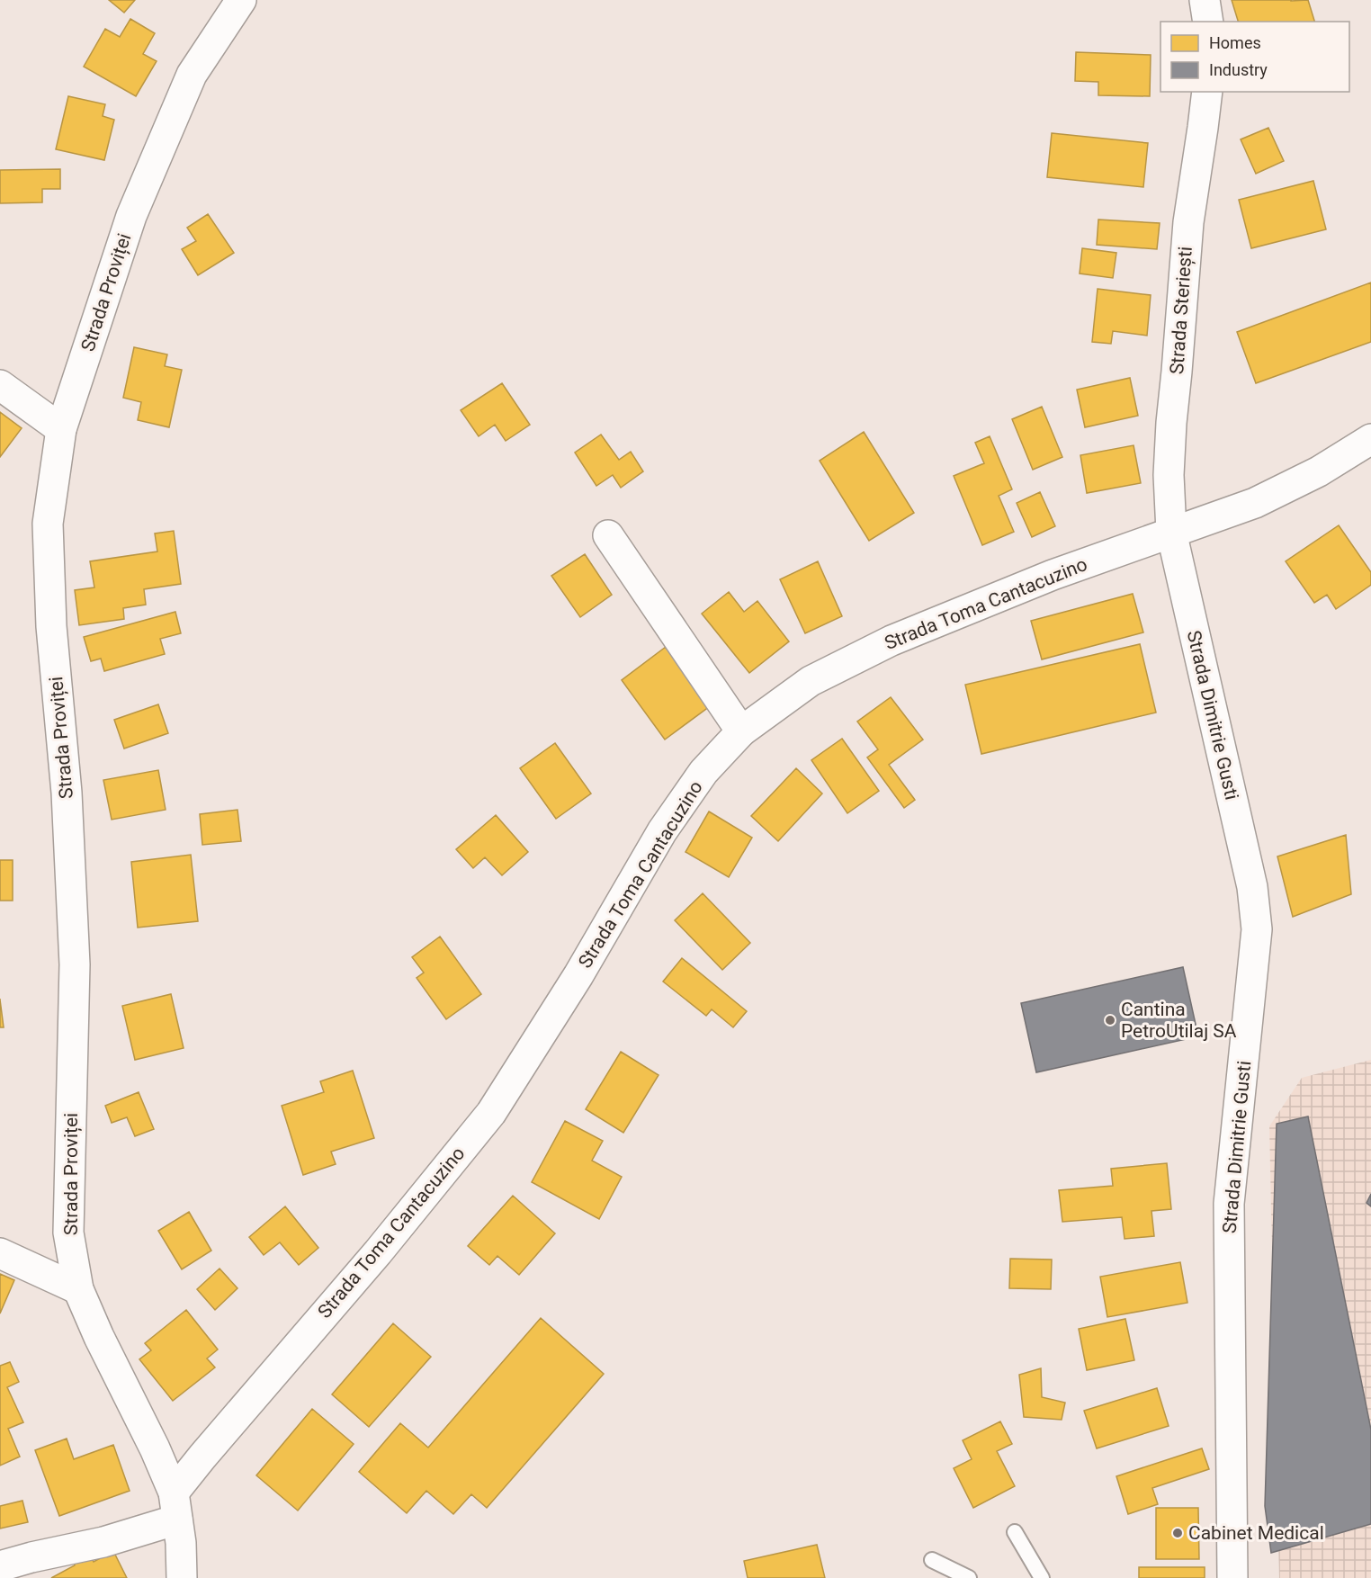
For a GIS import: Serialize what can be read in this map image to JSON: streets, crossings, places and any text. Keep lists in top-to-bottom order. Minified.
{"streets":{"street":["Strada Proviței","Strada Steriești","Strada Toma Cantacuzino","Strada Dimitrie Gusti"]},"crossings":[["Strada Proviței","Strada Toma Cantacuzino"],["Strada Steriești","Strada Toma Cantacuzino"],["Strada Steriești","Strada Dimitrie Gusti"],["Strada Toma Cantacuzino","Strada Dimitrie Gusti"]],"places":["Cantina PetroUtilaj SA","Cabinet Medical"],"legend":["Homes","Industry"]}
